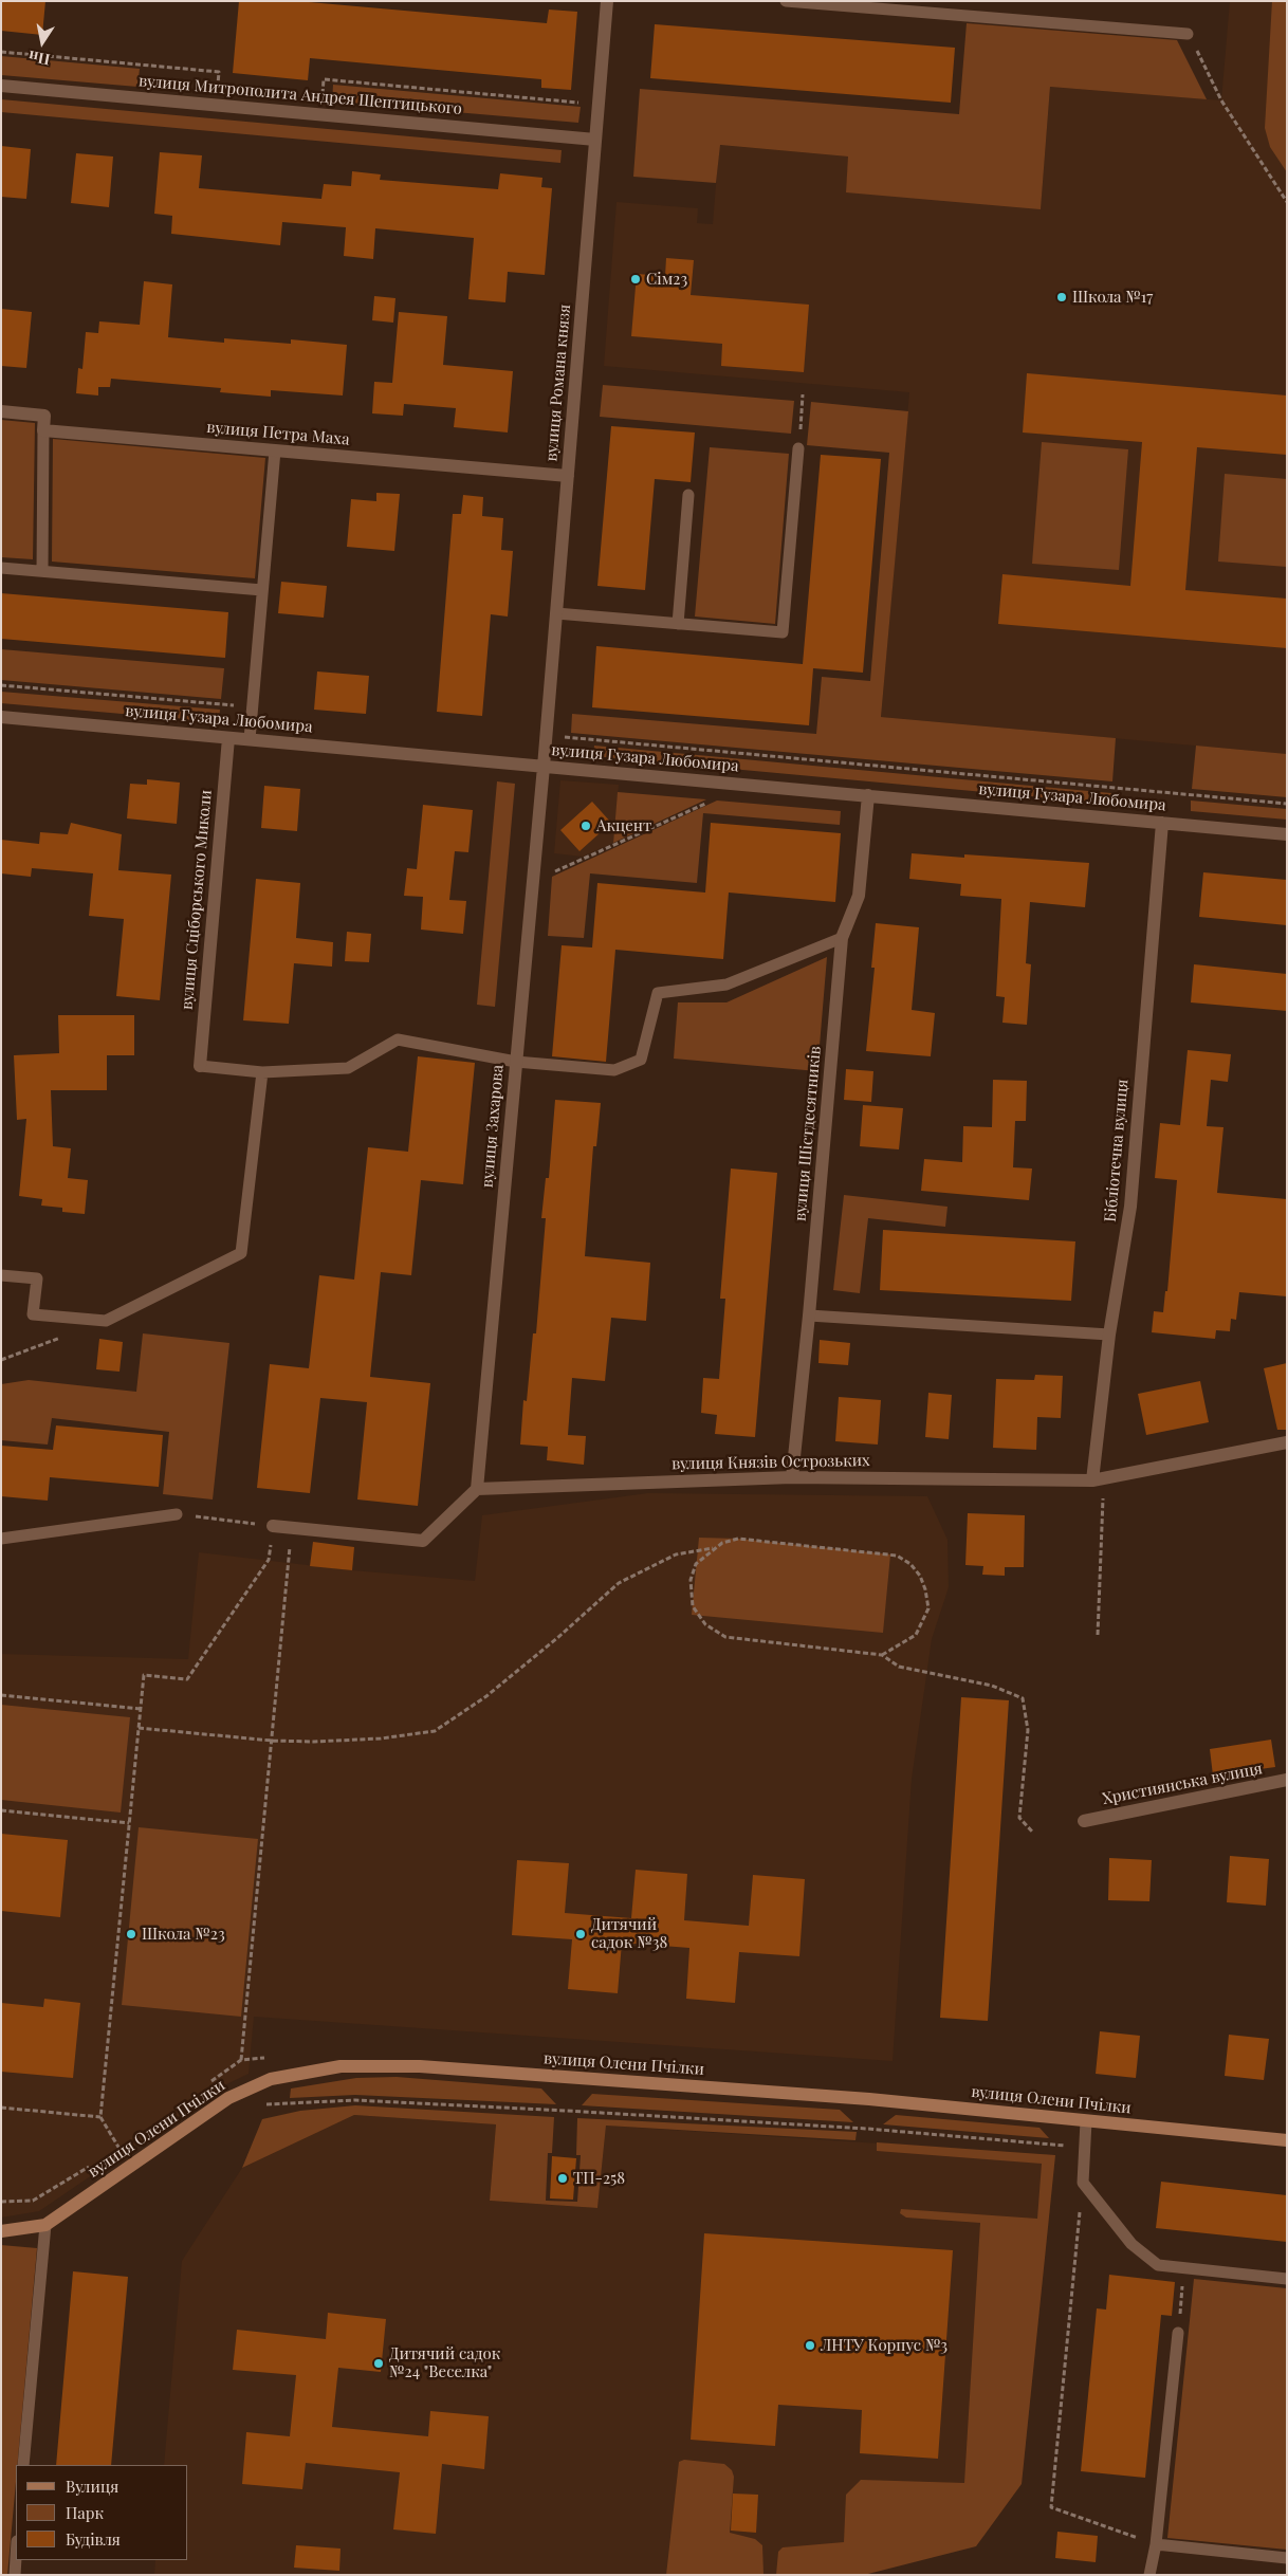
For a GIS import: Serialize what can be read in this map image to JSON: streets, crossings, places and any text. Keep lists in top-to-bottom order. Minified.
{"streets":{"street":["вулиця Митрополита Андрея Шептицького","вулиця Романа князя","вулиця Петра Маха","вулиця Гузара Любомира","вулиця Сціборського Миколи","вулиця Захарова","вулиця Шістдесятників","Бібліотечна вулиця","вулиця Князів Острозьких","Християнська вулиця","вулиця Олени Пчілки"]},"crossings":[["вулиця Митрополита Андрея Шептицького","вулиця Романа князя"],["вулиця Романа князя","вулиця Петра Маха"],["вулиця Романа князя","вулиця Гузара Любомира"],["вулиця Романа князя","вулиця Захарова"],["вулиця Гузара Любомира","вулиця Сціборського Миколи"],["вулиця Гузара Любомира","вулиця Захарова"],["вулиця Гузара Любомира","вулиця Шістдесятників"],["вулиця Гузара Любомира","Бібліотечна вулиця"],["вулиця Захарова","вулиця Князів Острозьких"],["вулиця Шістдесятників","вулиця Князів Острозьких"],["Бібліотечна вулиця","вулиця Князів Острозьких"]],"places":["Сім23","Школа №17","Акцент","Школа №23","Дитячий садок №38","ТП-258","ЛНТУ Корпус №3","Дитячий садок №24 \"Веселка\""],"legend":["Вулиця","Парк","Будівля"],"north":"bottom"}
